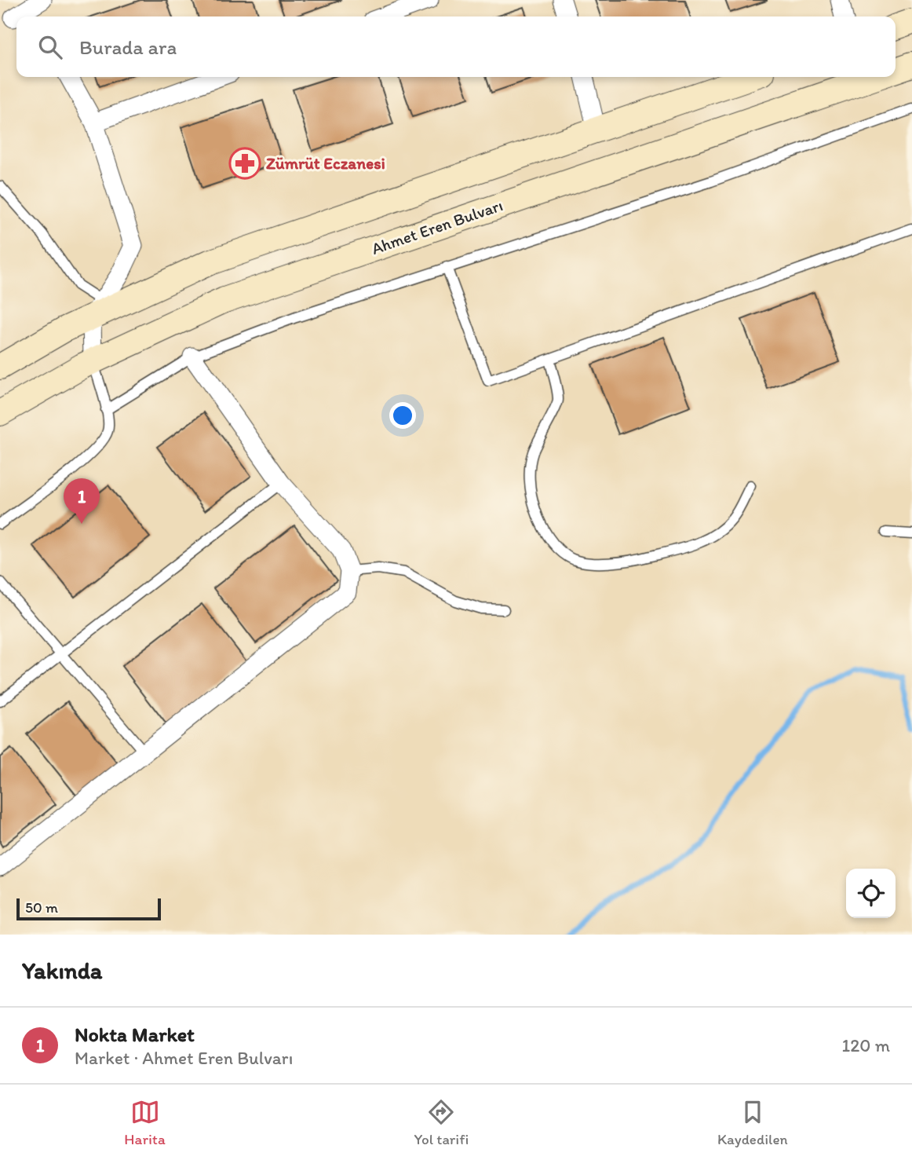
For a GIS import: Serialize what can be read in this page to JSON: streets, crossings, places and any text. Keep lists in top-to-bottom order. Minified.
{"streets":{"main road":["Ahmet Eren Bulvarı"]},"places":{"pharmacy":["Zümrüt Eczanesi"]},"scale_bar":"50 m","page":{"search":"Burada ara","pins":"1","scale":"50 m","heading":"Yakında","list":[{"mark":"1","name":"Nokta Market","note":"Market · Ahmet Eren Bulvarı","value":"120 m"}],"nav":["Harita","Yol tarifi","Kaydedilen"]}}
